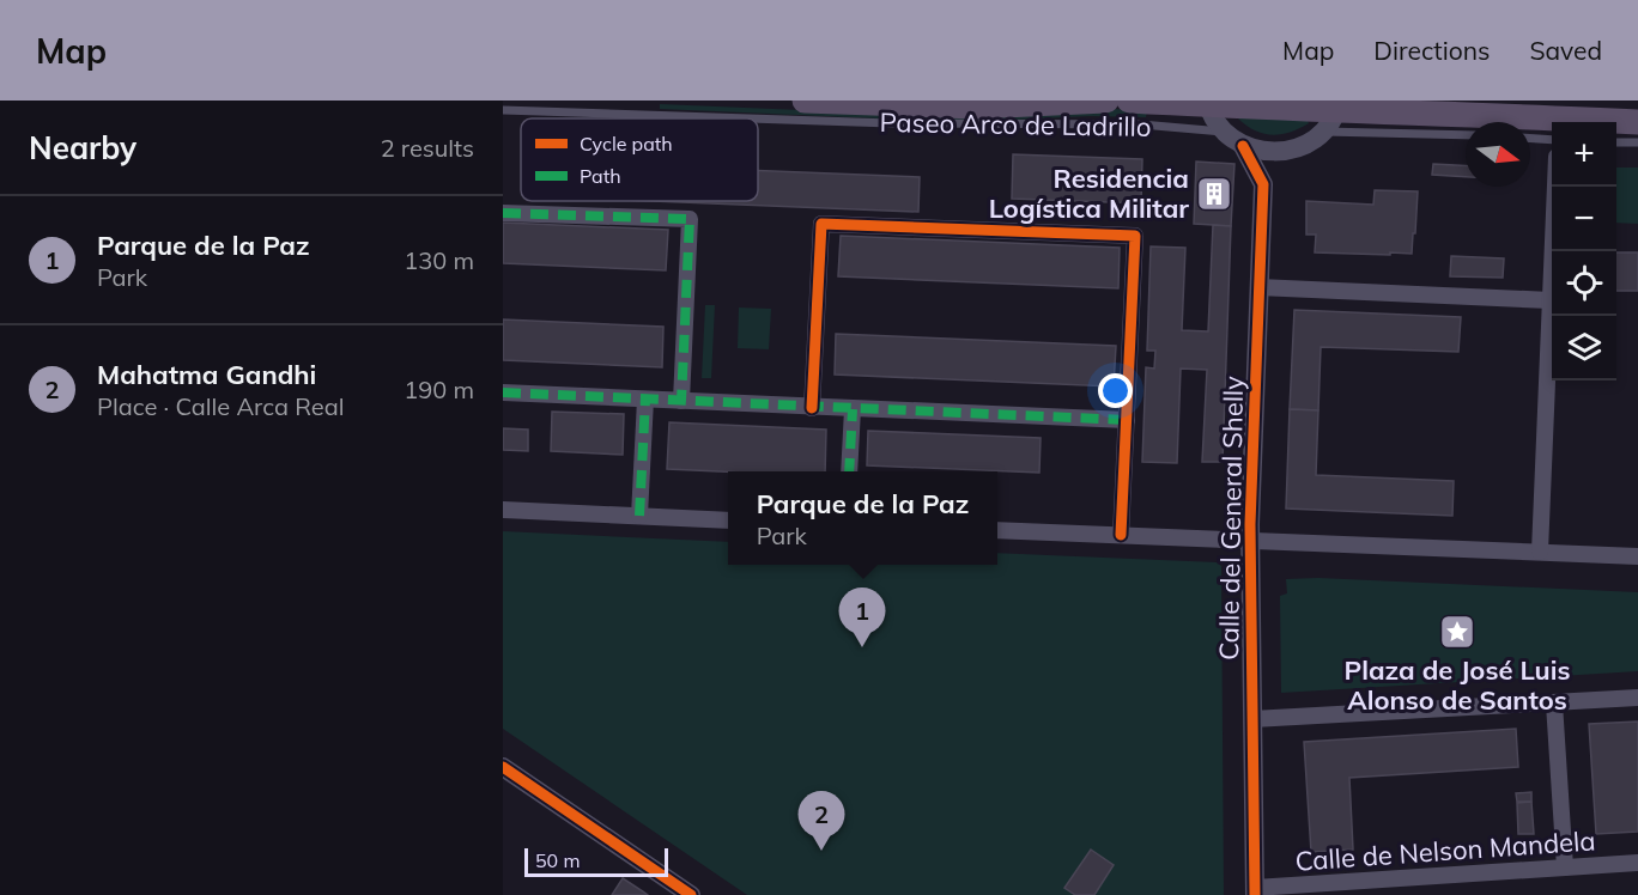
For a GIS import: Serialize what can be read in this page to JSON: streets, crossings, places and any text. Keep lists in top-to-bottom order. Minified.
{"streets":{"main road":["Paseo Arco de Ladrillo"],"street":["Calle del General Shelly","Calle de Nelson Mandela"]},"crossings":[["Calle del General Shelly","Calle de Nelson Mandela"]],"places":{"building":["Residencia Logística Militar"],"place":["Plaza de José Luis Alonso de Santos"]},"legend":["Cycle path","Path"],"scale_bar":"50 m","north":"right","page":{"header":"Map","nav":["Map","Directions","Saved"],"heading":["Nearby","2 results"],"map_buttons":["+","−"],"list":[{"mark":"1","name":"Parque de la Paz","note":"Park","value":"130 m"},{"mark":"2","name":"Mahatma Gandhi","note":"Place · Calle Arca Real","value":"190 m"}],"popup":["Parque de la Paz","Park"],"pins":["1","2"],"scale":"50 m"}}
